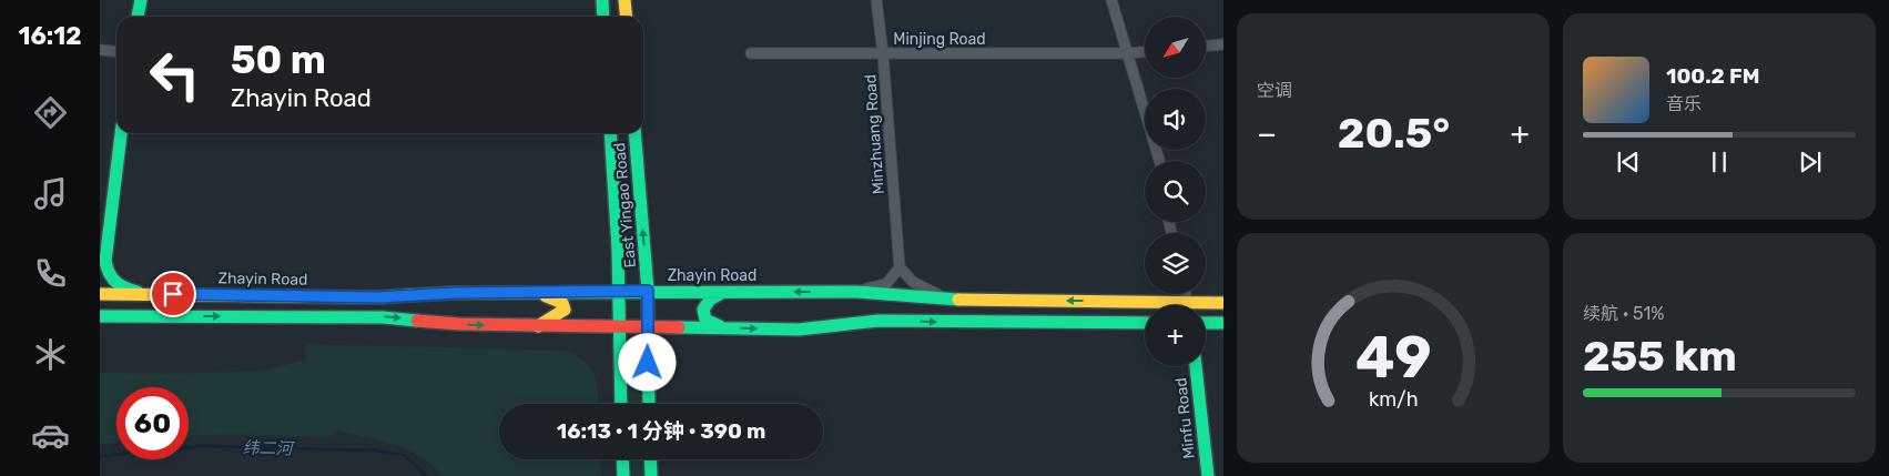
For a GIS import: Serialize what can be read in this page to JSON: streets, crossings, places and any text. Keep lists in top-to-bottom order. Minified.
{"streets":{"main road":["East Yingao Road","Zhayin Road","Minfu Road"],"street":["Minjing Road","Minzhuang Road"]},"crossings":[["Minjing Road","Minzhuang Road"],["East Yingao Road","Zhayin Road"]],"water":["纬二河"],"north":"bottom left","page":{"tabs":"16:12","tile":["空调",["续航 · 51%","255 km"]],"map_buttons":"+","turn":["50 m","Zhayin Road"],"song":["100.2 FM","音乐"],"heat":["−","20.5°","+"],"limit":"60","trip":"16:13 · 1 分钟 · 390 m","gauge":["49","km/h"]}}
